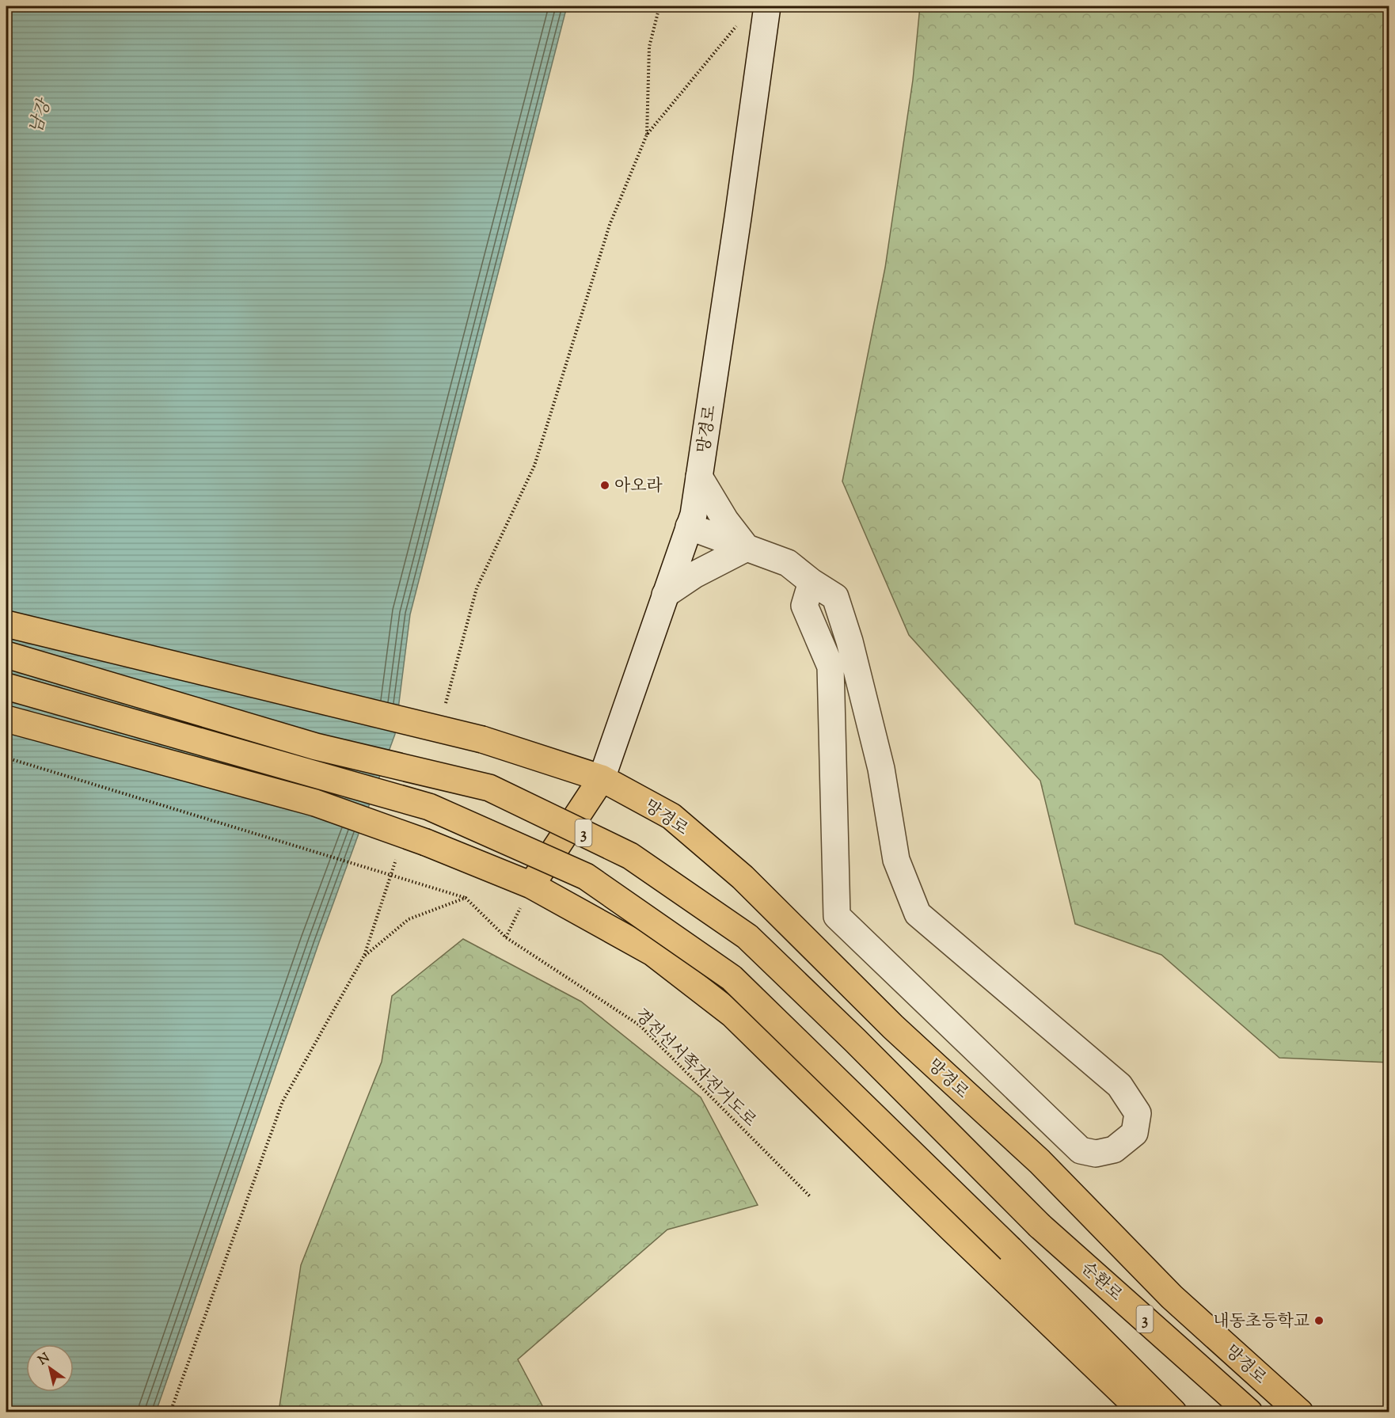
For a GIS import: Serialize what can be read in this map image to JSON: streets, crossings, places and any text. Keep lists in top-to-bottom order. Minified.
{"streets":{"main road":["망경로","3","순환로"],"path":["경전선서쪽자전거도로"]},"water":["남강"],"places":["아오라","내동초등학교"],"north":"top left"}
